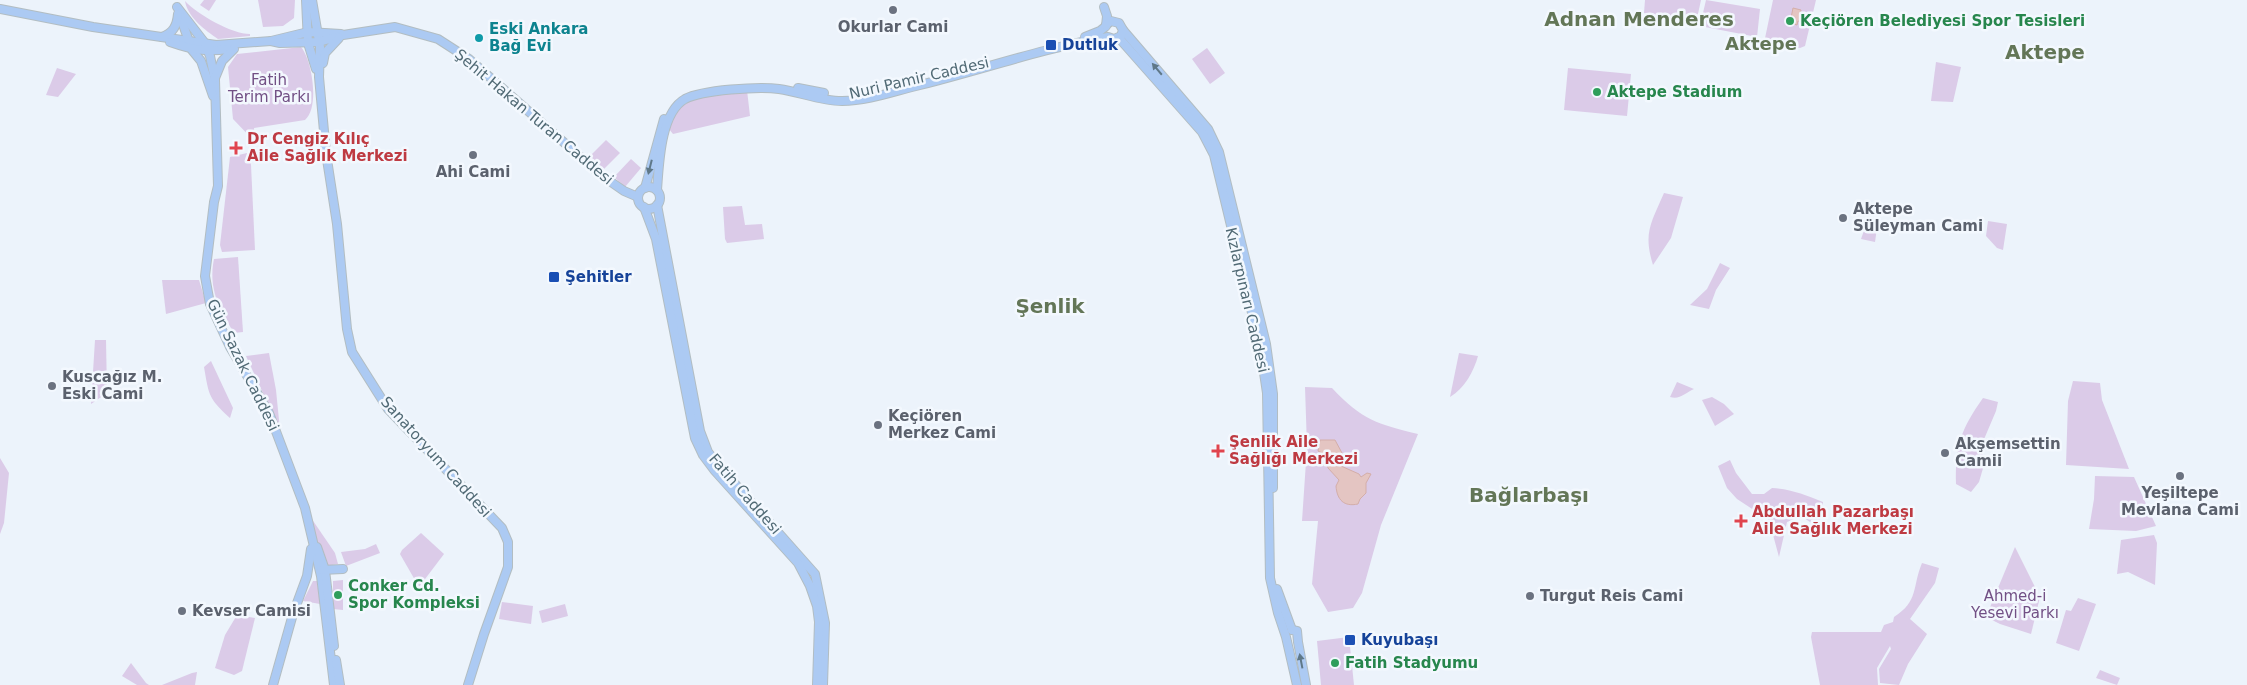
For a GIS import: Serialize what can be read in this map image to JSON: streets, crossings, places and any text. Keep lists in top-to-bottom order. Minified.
{"streets":{"main road":["Nuri Pamir Caddesi","Şehit Hakan Turan Caddesi","Kızlarpınarı Caddesi","Gün Sazak Caddesi","Sanatoryum Caddesi","Fatih Caddesi"]},"crossings":[["Nuri Pamir Caddesi","Şehit Hakan Turan Caddesi"],["Nuri Pamir Caddesi","Kızlarpınarı Caddesi"],["Nuri Pamir Caddesi","Fatih Caddesi"],["Şehit Hakan Turan Caddesi","Fatih Caddesi"]],"districts":["Adnan Menderes","Aktepe","Aktepe","Şenlik","Bağlarbaşı"],"parks":["Fatih Terim Parkı","Ahmed-i Yesevi Parkı"],"places":{"other":["Okurlar Cami","Keçiören Belediyesi Spor Tesisleri","Eski Ankara Bağ Evi","Aktepe Stadium","Ahi Cami","Aktepe Süleyman Cami","Kuscağız M. Eski Cami","Keçiören Merkez Cami","Akşemsettin Camii","Yeşiltepe Mevlana Cami","Conker Cd. Spor Kompleksi","Turgut Reis Cami","Kevser Camisi","Fatih Stadyumu"],"transit":["Dutluk","Şehitler","Kuyubaşı"],"health":["Dr Cengiz Kılıç Aile Sağlık Merkezi","Şenlik Aile Sağlığı Merkezi","Abdullah Pazarbaşı Aile Sağlık Merkezi"]}}
